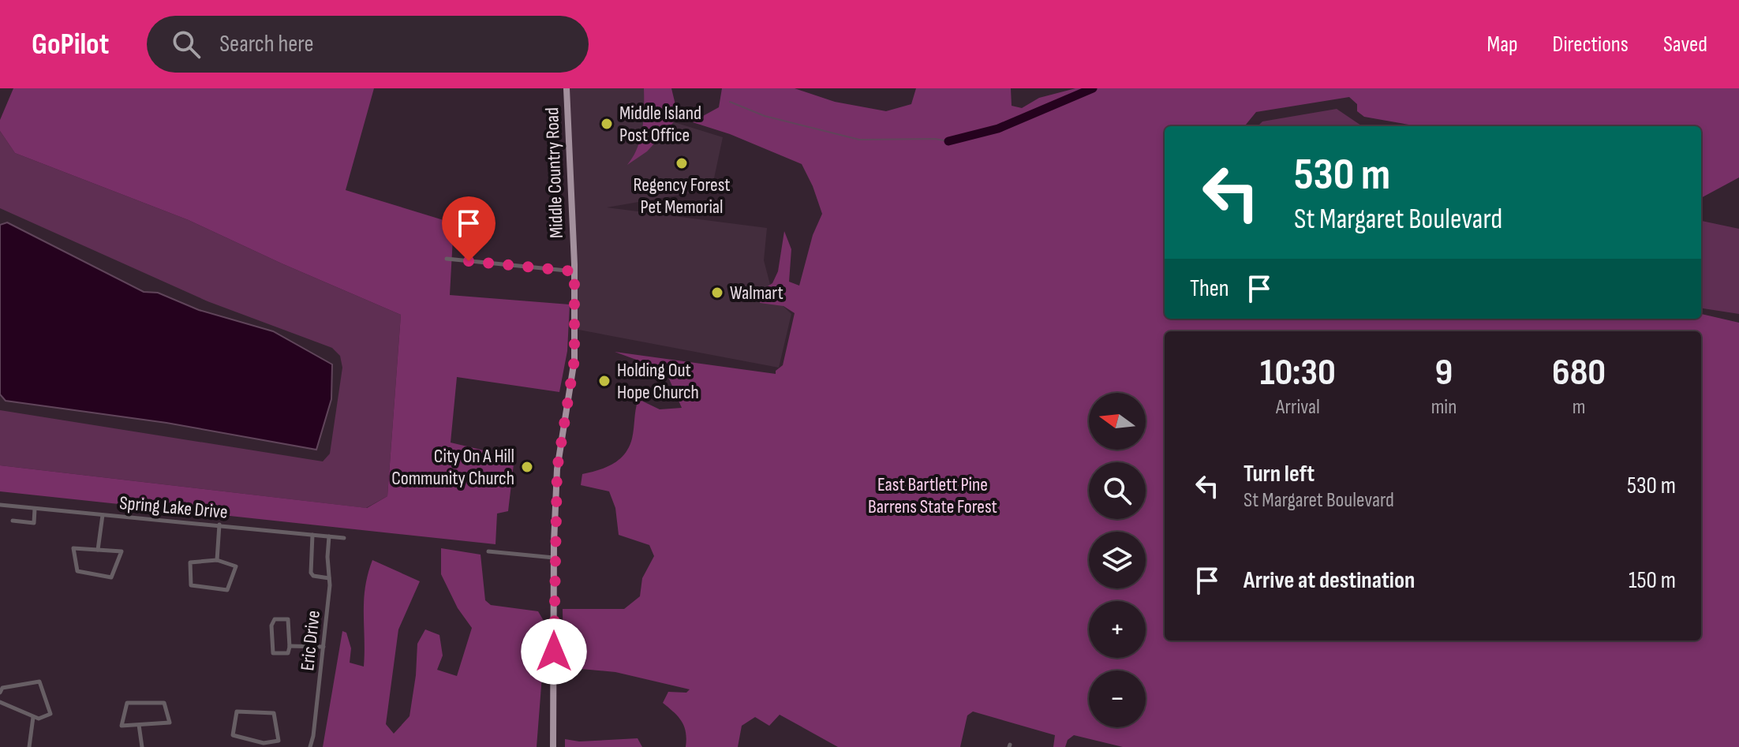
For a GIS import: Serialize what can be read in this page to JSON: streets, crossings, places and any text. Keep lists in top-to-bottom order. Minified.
{"streets":{"main road":["Middle Country Road"],"street":["Spring Lake Drive","Eric Drive"]},"crossings":[["Spring Lake Drive","Eric Drive"]],"parks":["East Bartlett Pine Barrens State Forest"],"places":["Middle Island Post Office","Regency Forest Pet Memorial","Walmart","Holding Out Hope Church","City On A Hill Community Church"],"north":"left","page":{"header":"GoPilot","search":"Search here","nav":["Map","Directions","Saved"],"turn":["530 m","St Margaret Boulevard"],"then":"Then","eta":["10:30","Arrival","9","min","680","m"],"map_buttons":["+","−"],"list":[{"name":"Turn left","note":"St Margaret Boulevard","value":"530 m"},{"name":"Arrive at destination","value":"150 m"}]}}
